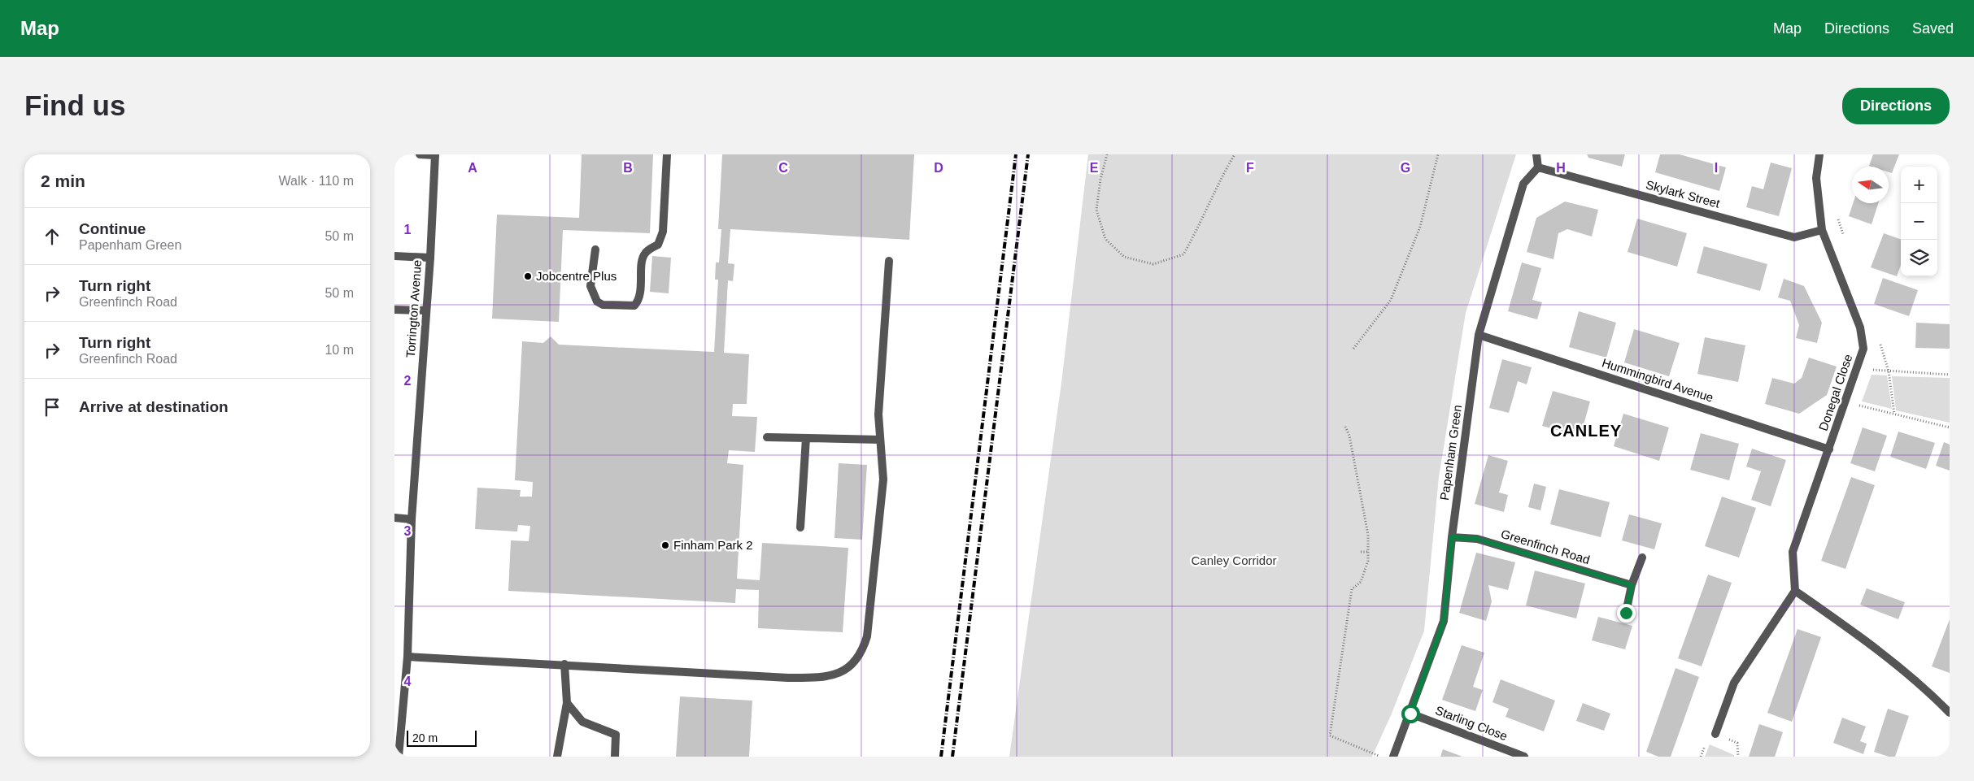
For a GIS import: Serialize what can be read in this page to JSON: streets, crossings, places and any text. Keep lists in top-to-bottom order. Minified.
{"streets":{"street":["Skylark Street","Torrington Avenue","Hummingbird Avenue","Donegal Close","Papenham Green","Greenfinch Road","Starling Close"]},"crossings":[["Skylark Street","Donegal Close"],["Skylark Street","Papenham Green"],["Hummingbird Avenue","Donegal Close"],["Hummingbird Avenue","Papenham Green"],["Papenham Green","Greenfinch Road"],["Papenham Green","Starling Close"]],"districts":["CANLEY"],"parks":["Canley Corridor"],"places":["Jobcentre Plus","Finham Park 2"],"scale_bar":"20 m","north":"left","page":{"header":"Map","nav":["Map","Directions","Saved"],"buttons":"Directions","title":"Find us","heading":["2 min","Walk · 110 m"],"map_buttons":["+","−"],"list":[["Continue","Papenham Green","50 m"],["Turn right","Greenfinch Road","50 m"],["Turn right","Greenfinch Road","10 m"],"Arrive at destination"],"scale":"20 m"},"grid":{"columns":["A","B","C","D","E","F","G","H","I"],"rows":["1","2","3","4"]}}
